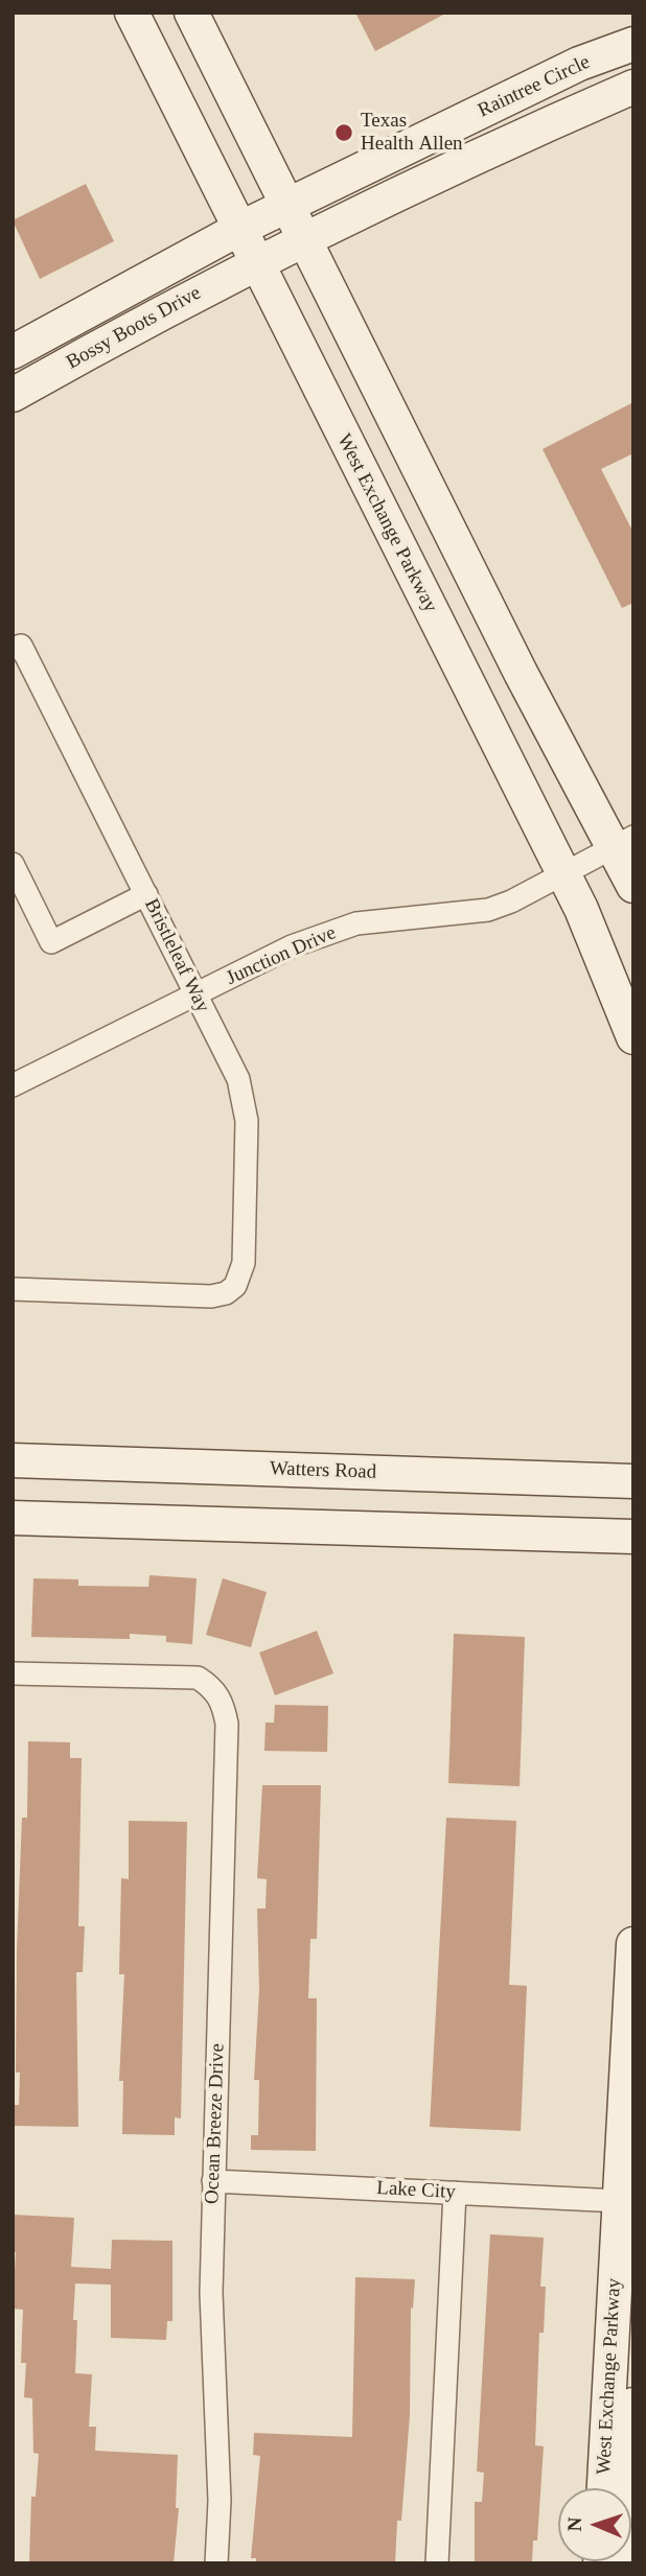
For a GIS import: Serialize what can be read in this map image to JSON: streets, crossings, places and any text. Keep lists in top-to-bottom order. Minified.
{"streets":{"main road":["Raintree Circle","Bossy Boots Drive","West Exchange Parkway","Watters Road"],"street":["Bristleleaf Way","Junction Drive","Ocean Breeze Drive","Lake City"]},"crossings":[["Raintree Circle","Bossy Boots Drive"],["Raintree Circle","West Exchange Parkway"],["Bossy Boots Drive","West Exchange Parkway"],["West Exchange Parkway","Junction Drive"],["West Exchange Parkway","Lake City"],["Bristleleaf Way","Junction Drive"],["Ocean Breeze Drive","Lake City"]],"places":["Texas Health Allen"],"north":"left"}
